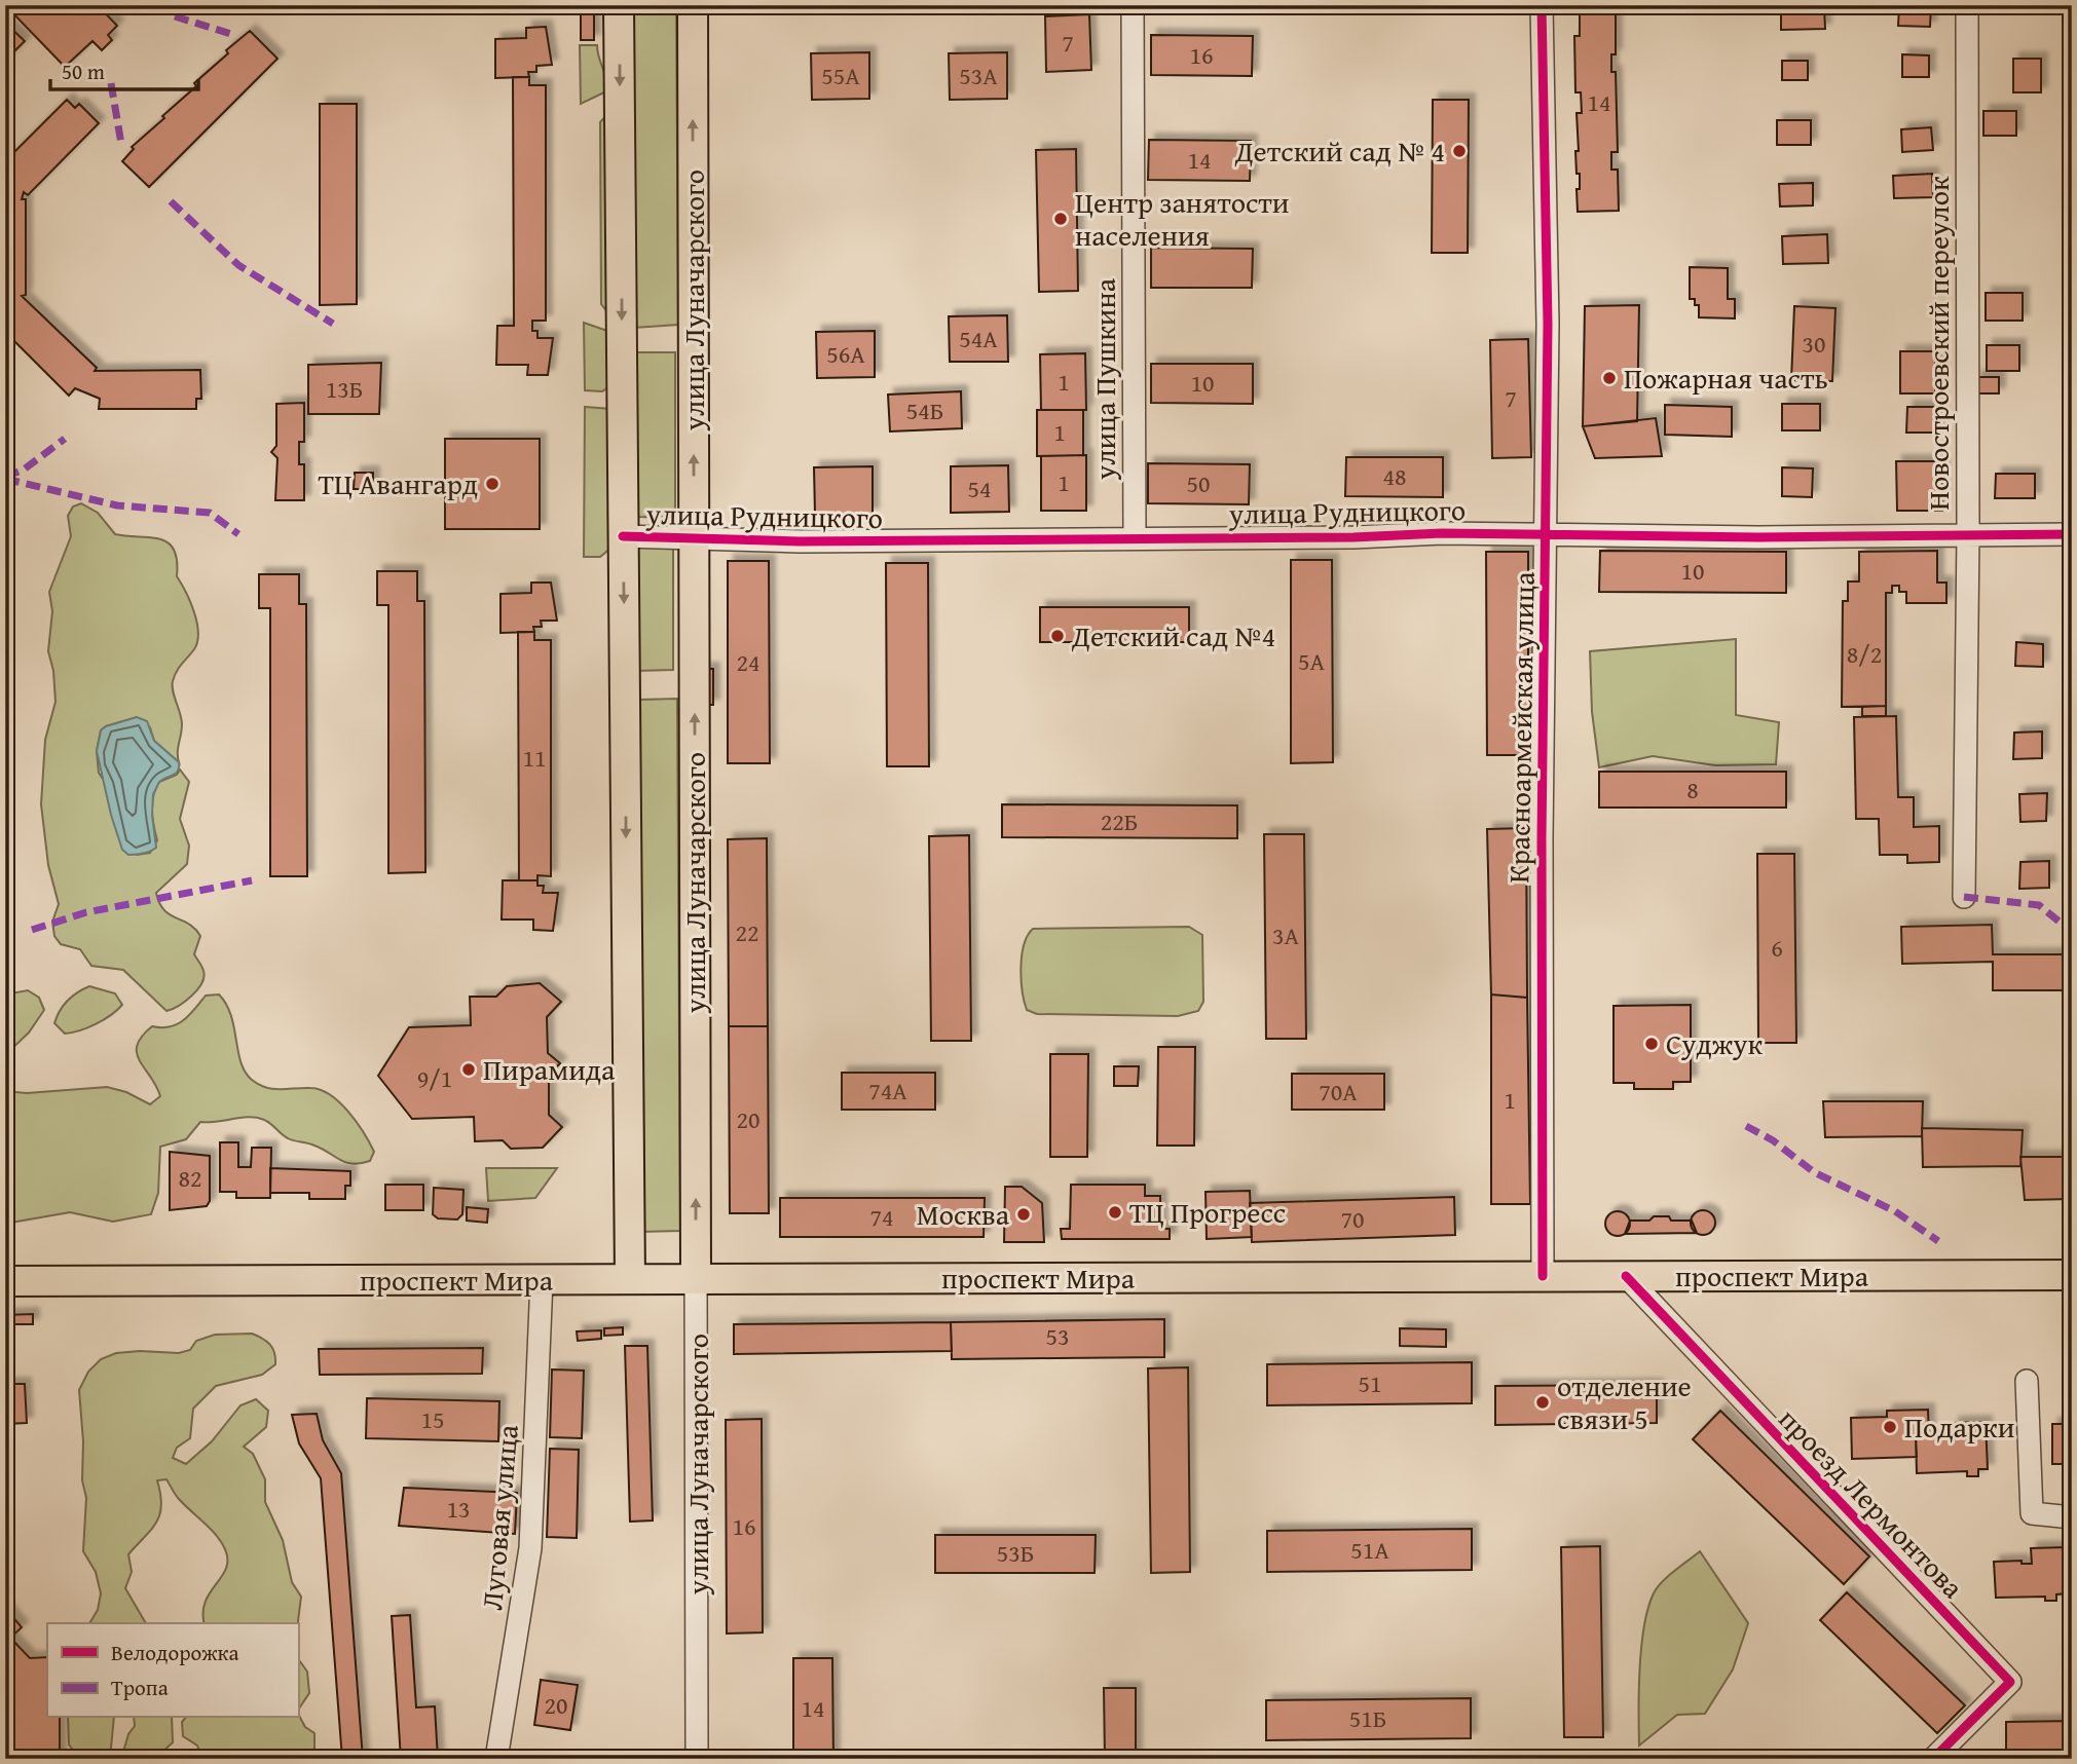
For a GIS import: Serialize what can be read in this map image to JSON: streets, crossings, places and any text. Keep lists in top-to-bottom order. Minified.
{"streets":{"main road":["улица Луначарского","проспект Мира"],"street":["Новостроевский переулок","улица Пушкина","улица Рудницкого","Красноармейская улица","проезд Лермонтова","Луговая улица"]},"crossings":[["улица Луначарского","улица Рудницкого"],["улица Луначарского","проспект Мира"],["Новостроевский переулок","улица Рудницкого"],["улица Пушкина","улица Рудницкого"],["улица Рудницкого","Красноармейская улица"],["Красноармейская улица","проспект Мира"],["проспект Мира","проезд Лермонтова"],["проспект Мира","Луговая улица"]],"places":["Детский сад № 4","Центр занятости населения","Пожарная часть","ТЦ Авангард","Детский сад №4","Суджук","Пирамида","ТЦ Прогресс","Москва","отделение связи 5","Подарки"],"house_numbers":["7","16","55А","53А","14","14","54А","30","56А","1","10","13Б","7","54Б","1","48","1","50","54","10","8/2","5А","24","11","8","22Б","22","3А","6","9/1","74А","70А","1","20","82","74","70","53","51","15","13","16","51А","53Б","20","14","51Б"],"legend":["Велодорожка","Тропа"],"scale_bar":"50 m"}
